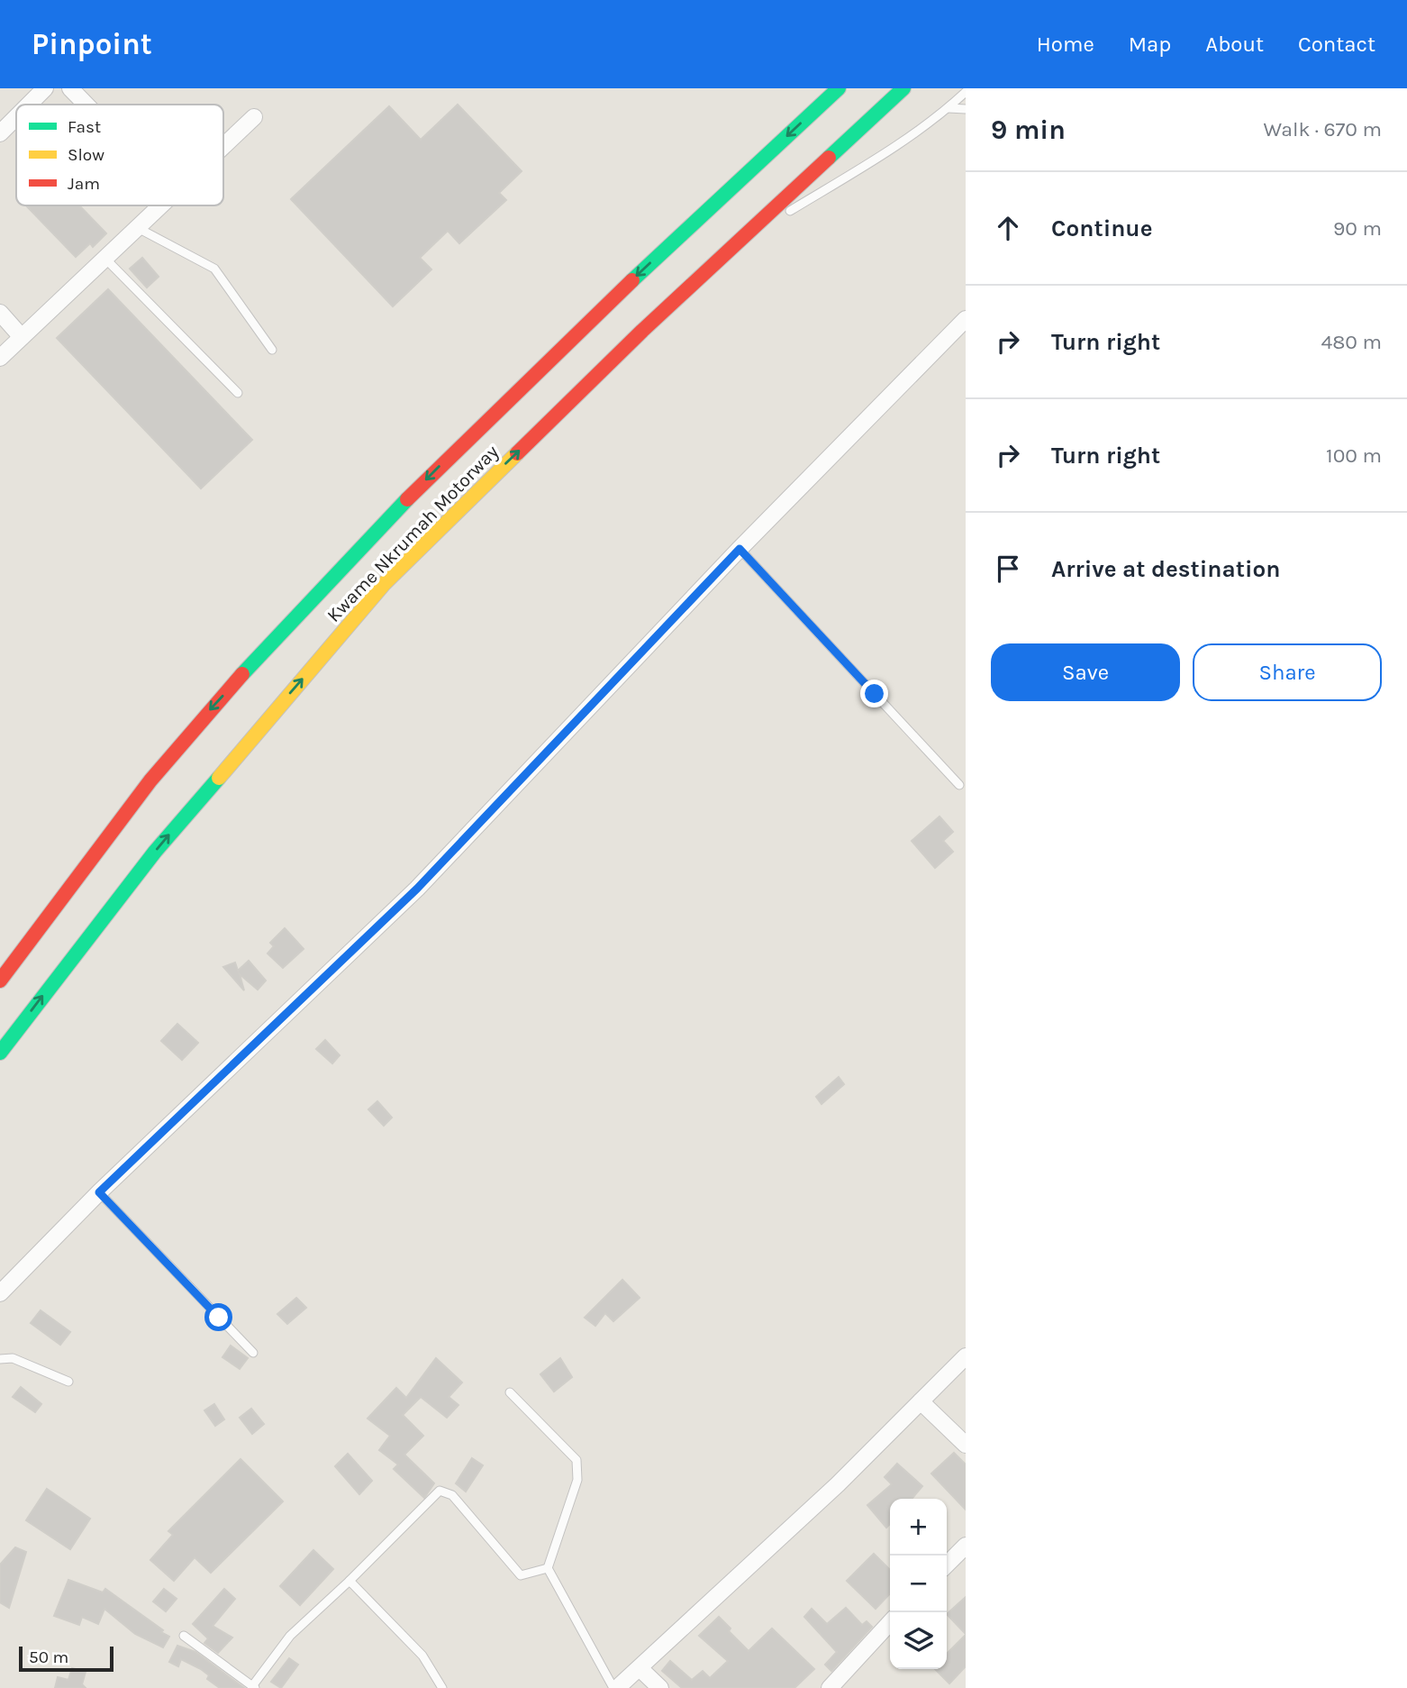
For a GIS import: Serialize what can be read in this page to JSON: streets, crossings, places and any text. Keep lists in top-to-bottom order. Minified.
{"streets":{"highway":["Kwame Nkrumah Motorway"]},"legend":["Fast","Slow","Jam"],"scale_bar":"50 m","page":{"header":"Pinpoint","nav":["Home","Map","About","Contact"],"heading":["9 min","Walk · 670 m"],"list":[["Continue","90 m"],["Turn right","480 m"],["Turn right","100 m"],"Arrive at destination"],"buttons":["Save","Share"],"map_buttons":["+","−"],"scale":"50 m"}}
